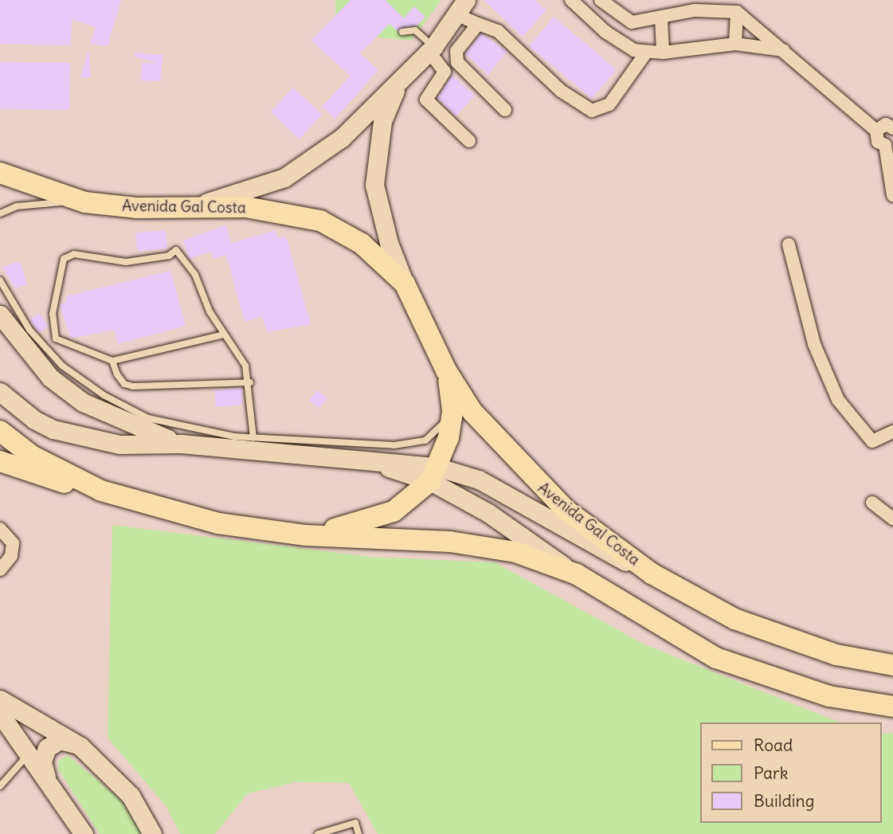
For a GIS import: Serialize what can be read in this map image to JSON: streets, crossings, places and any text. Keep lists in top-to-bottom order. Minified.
{"streets":{"main road":["Avenida Gal Costa"]},"legend":["Road","Park","Building"]}
